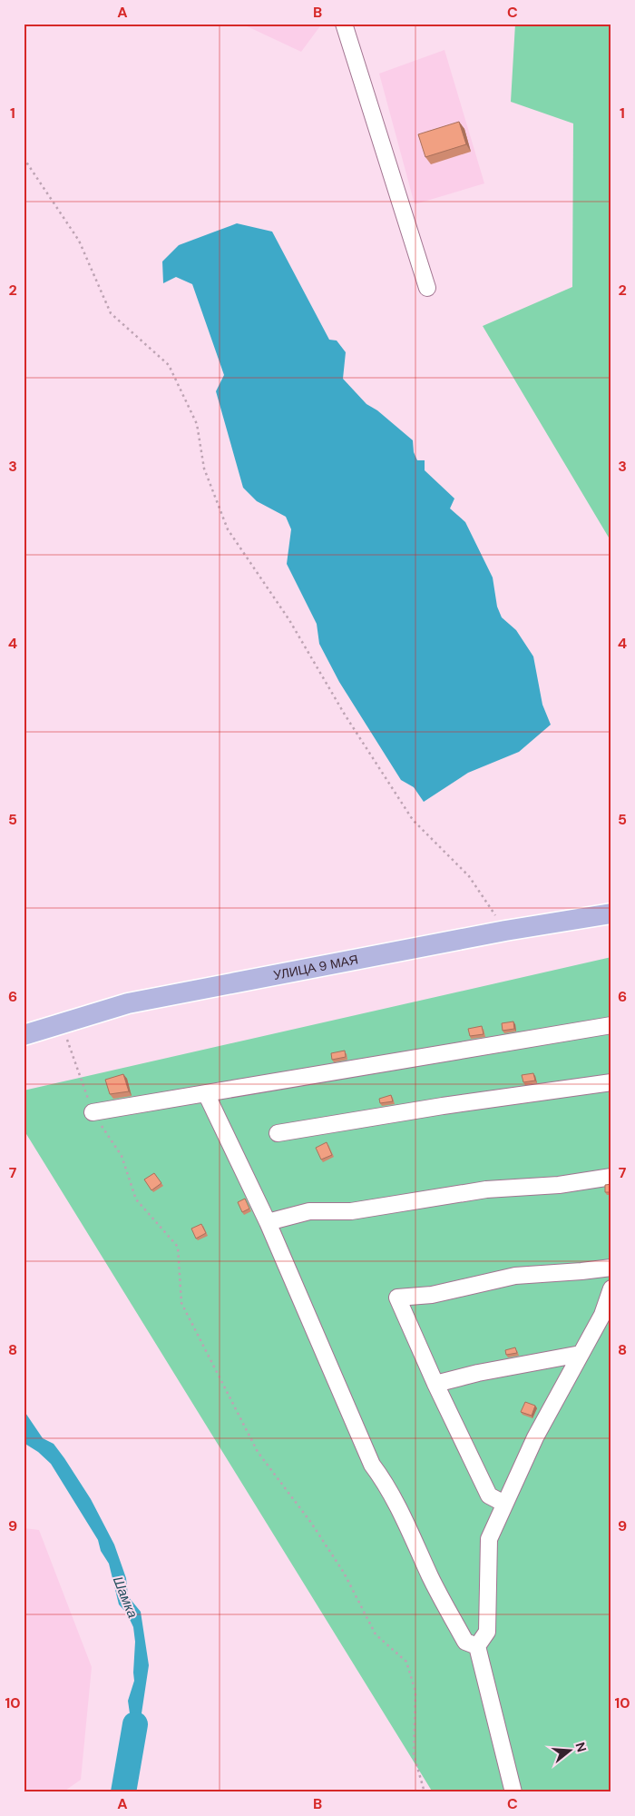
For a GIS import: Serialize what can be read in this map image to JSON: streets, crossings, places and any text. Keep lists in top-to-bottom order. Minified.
{"streets":{"main road":["УЛИЦА 9 МАЯ"]},"water":["Шамка"],"north":"right","grid":{"columns":["A","B","C"],"rows":["1","2","3","4","5","6","7","8","9","10"]}}
